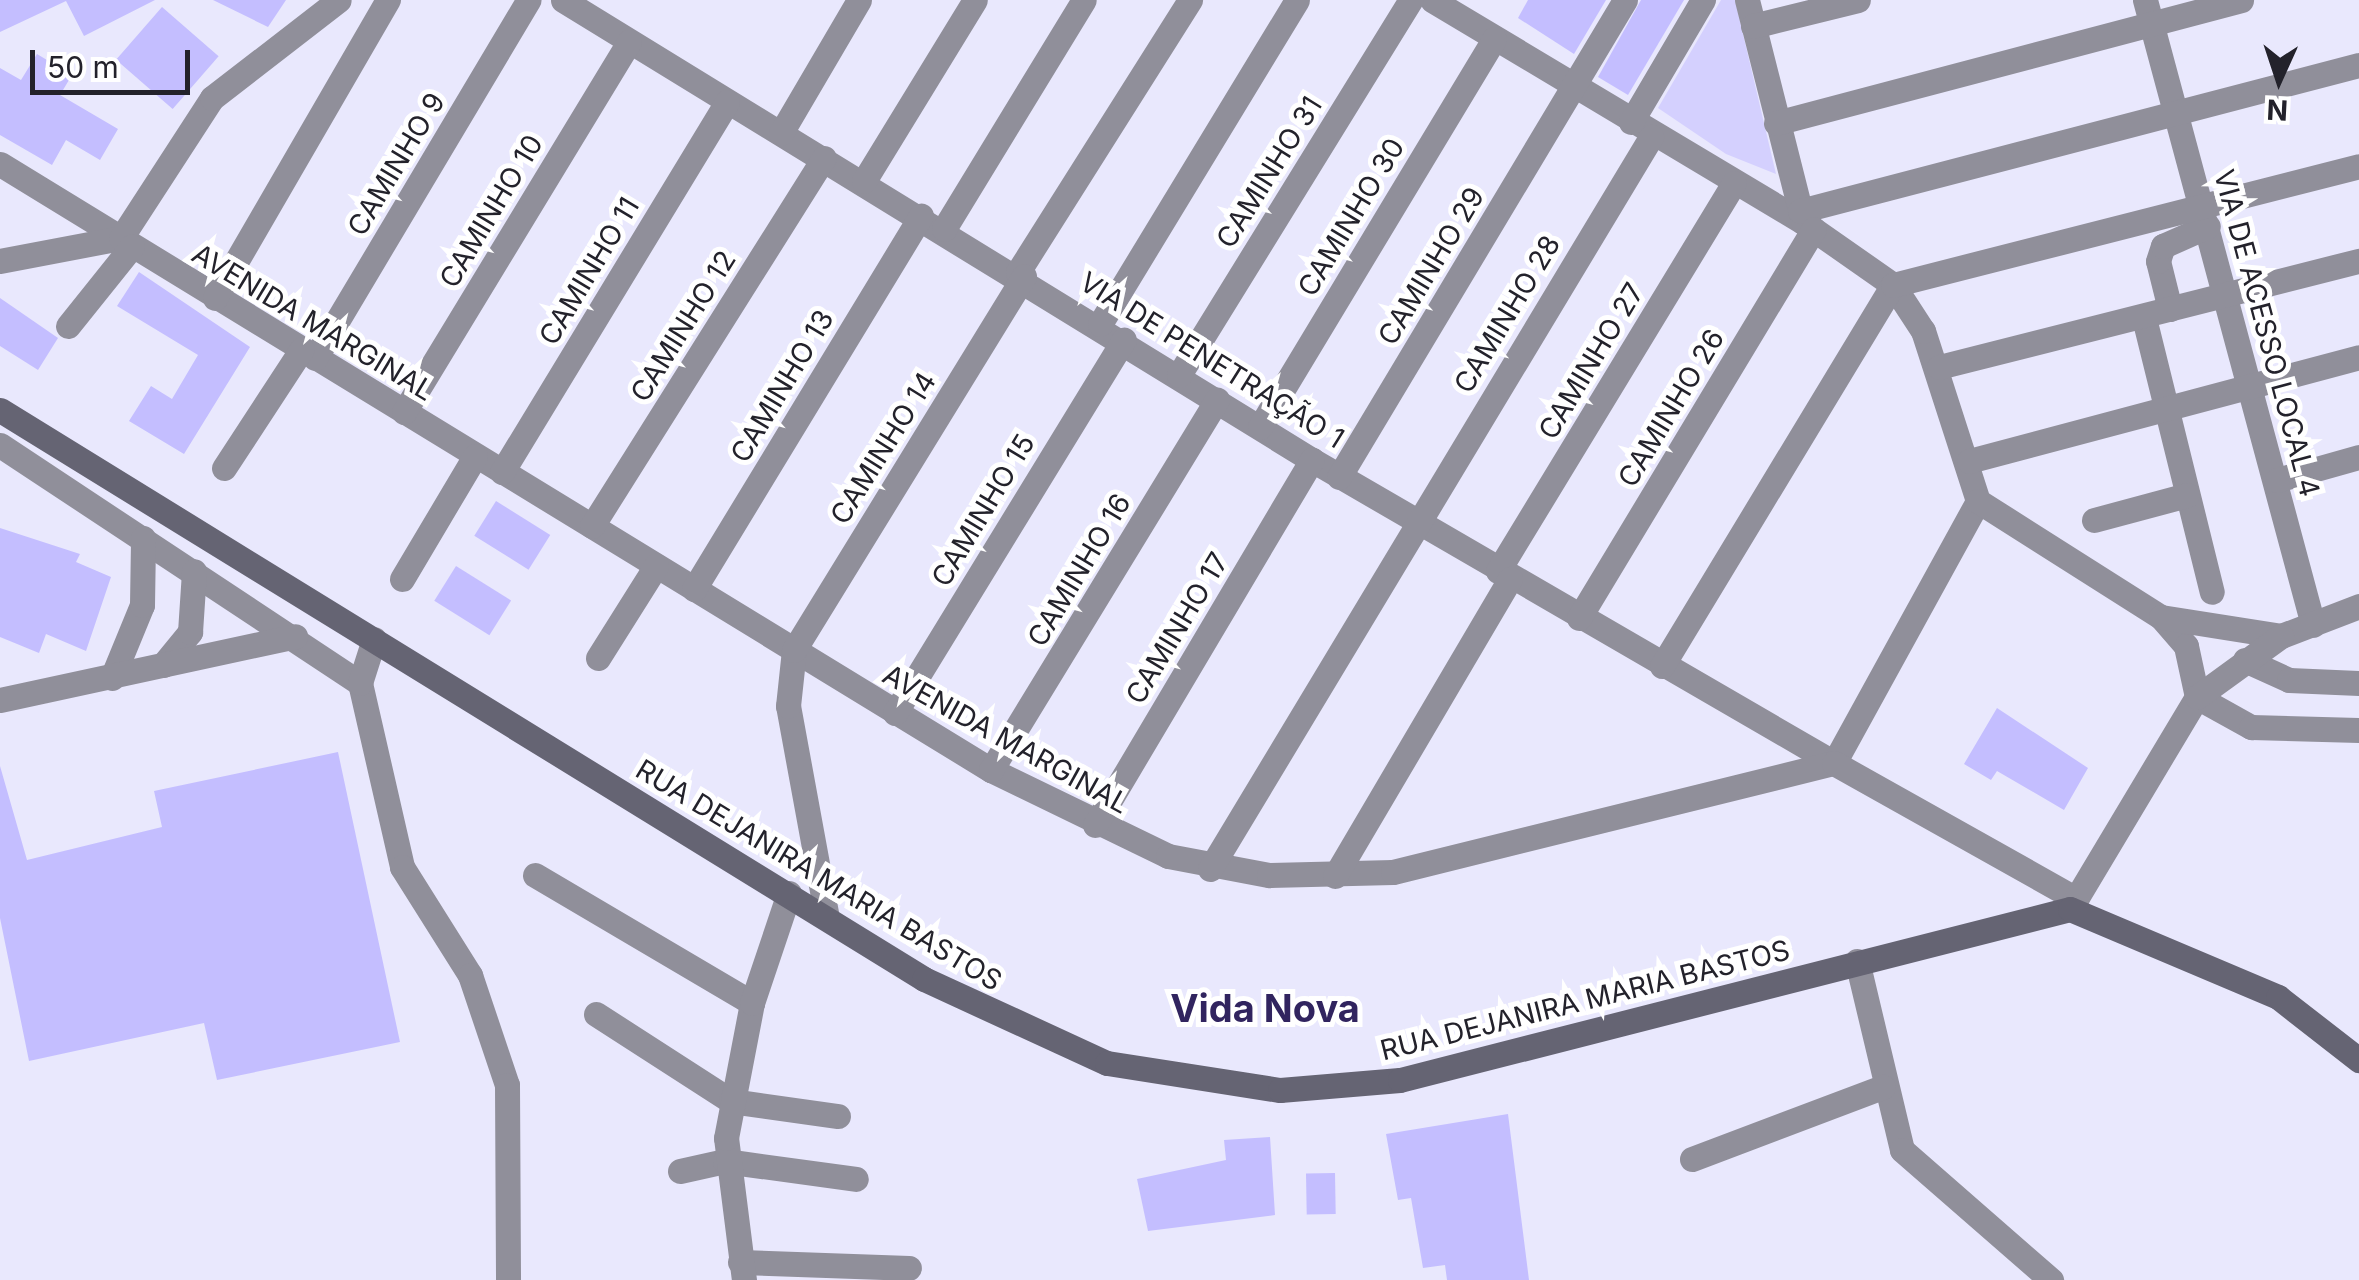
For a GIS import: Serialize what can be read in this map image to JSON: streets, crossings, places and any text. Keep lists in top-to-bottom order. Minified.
{"streets":{"main road":["RUA DEJANIRA MARIA BASTOS"],"street":["CAMINHO 9","CAMINHO 31","CAMINHO 10","CAMINHO 30","CAMINHO 29","CAMINHO 11","CAMINHO 28","AVENIDA MARGINAL","CAMINHO 12","VIA DE ACESSO LOCAL 4","VIA DE PENETRAÇÃO 1","CAMINHO 27","CAMINHO 13","CAMINHO 26","CAMINHO 14","CAMINHO 15","CAMINHO 16","CAMINHO 17"]},"crossings":[["CAMINHO 9","AVENIDA MARGINAL"],["CAMINHO 31","VIA DE PENETRAÇÃO 1"],["CAMINHO 10","AVENIDA MARGINAL"],["CAMINHO 10","VIA DE PENETRAÇÃO 1"],["CAMINHO 30","VIA DE PENETRAÇÃO 1"],["CAMINHO 29","VIA DE PENETRAÇÃO 1"],["CAMINHO 11","AVENIDA MARGINAL"],["CAMINHO 11","VIA DE PENETRAÇÃO 1"],["CAMINHO 28","AVENIDA MARGINAL"],["CAMINHO 28","VIA DE PENETRAÇÃO 1"],["AVENIDA MARGINAL","CAMINHO 12"],["AVENIDA MARGINAL","VIA DE PENETRAÇÃO 1"],["AVENIDA MARGINAL","CAMINHO 27"],["AVENIDA MARGINAL","CAMINHO 13"],["AVENIDA MARGINAL","CAMINHO 14"],["AVENIDA MARGINAL","CAMINHO 15"],["AVENIDA MARGINAL","CAMINHO 16"],["AVENIDA MARGINAL","CAMINHO 17"],["CAMINHO 12","VIA DE PENETRAÇÃO 1"],["VIA DE PENETRAÇÃO 1","CAMINHO 27"],["VIA DE PENETRAÇÃO 1","CAMINHO 13"],["VIA DE PENETRAÇÃO 1","CAMINHO 26"],["VIA DE PENETRAÇÃO 1","CAMINHO 14"],["VIA DE PENETRAÇÃO 1","CAMINHO 15"],["VIA DE PENETRAÇÃO 1","CAMINHO 16"],["VIA DE PENETRAÇÃO 1","CAMINHO 17"]],"districts":["Vida Nova"],"scale_bar":"50 m","north":"bottom"}
